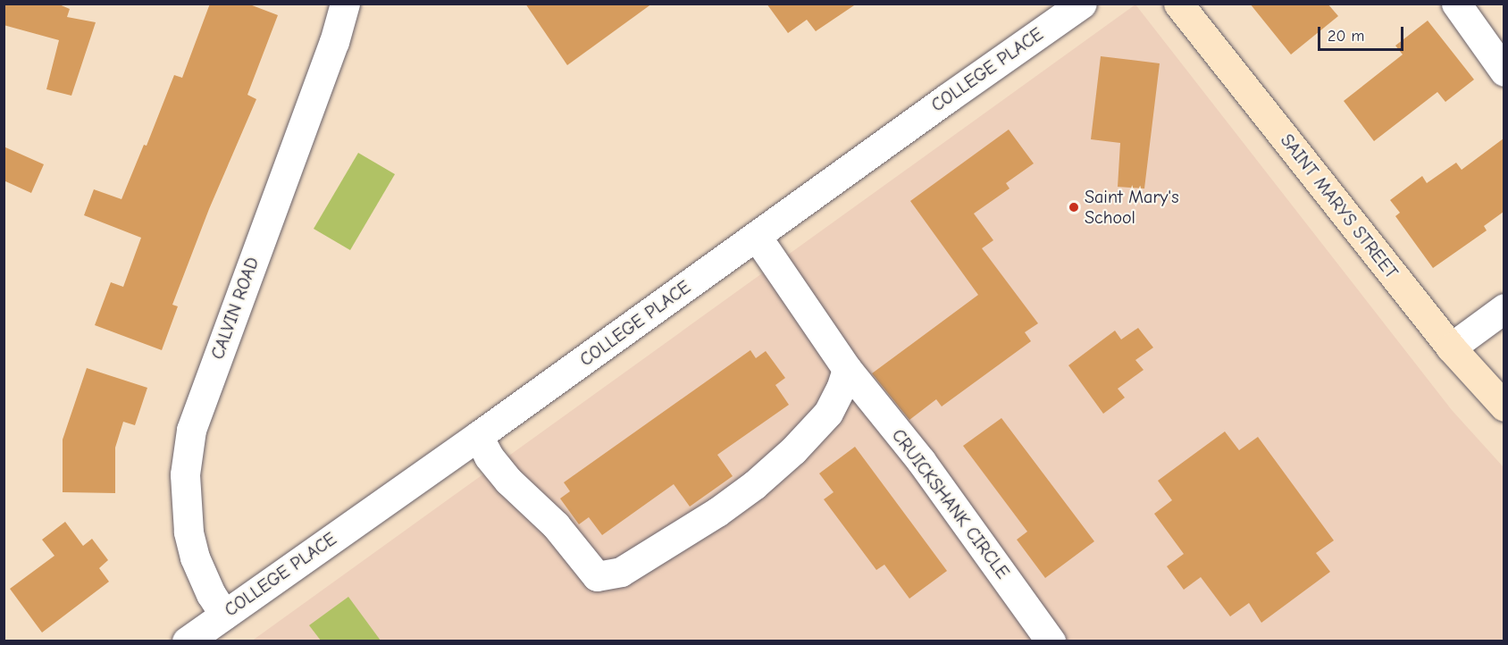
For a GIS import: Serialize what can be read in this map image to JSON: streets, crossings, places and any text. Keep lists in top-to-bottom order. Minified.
{"streets":{"main road":["SAINT MARYS STREET"],"street":["COLLEGE PLACE","CALVIN ROAD","CRUICKSHANK CIRCLE"]},"crossings":[["COLLEGE PLACE","CALVIN ROAD"],["COLLEGE PLACE","CRUICKSHANK CIRCLE"]],"places":["Saint Mary's School"],"scale_bar":"20 m"}
